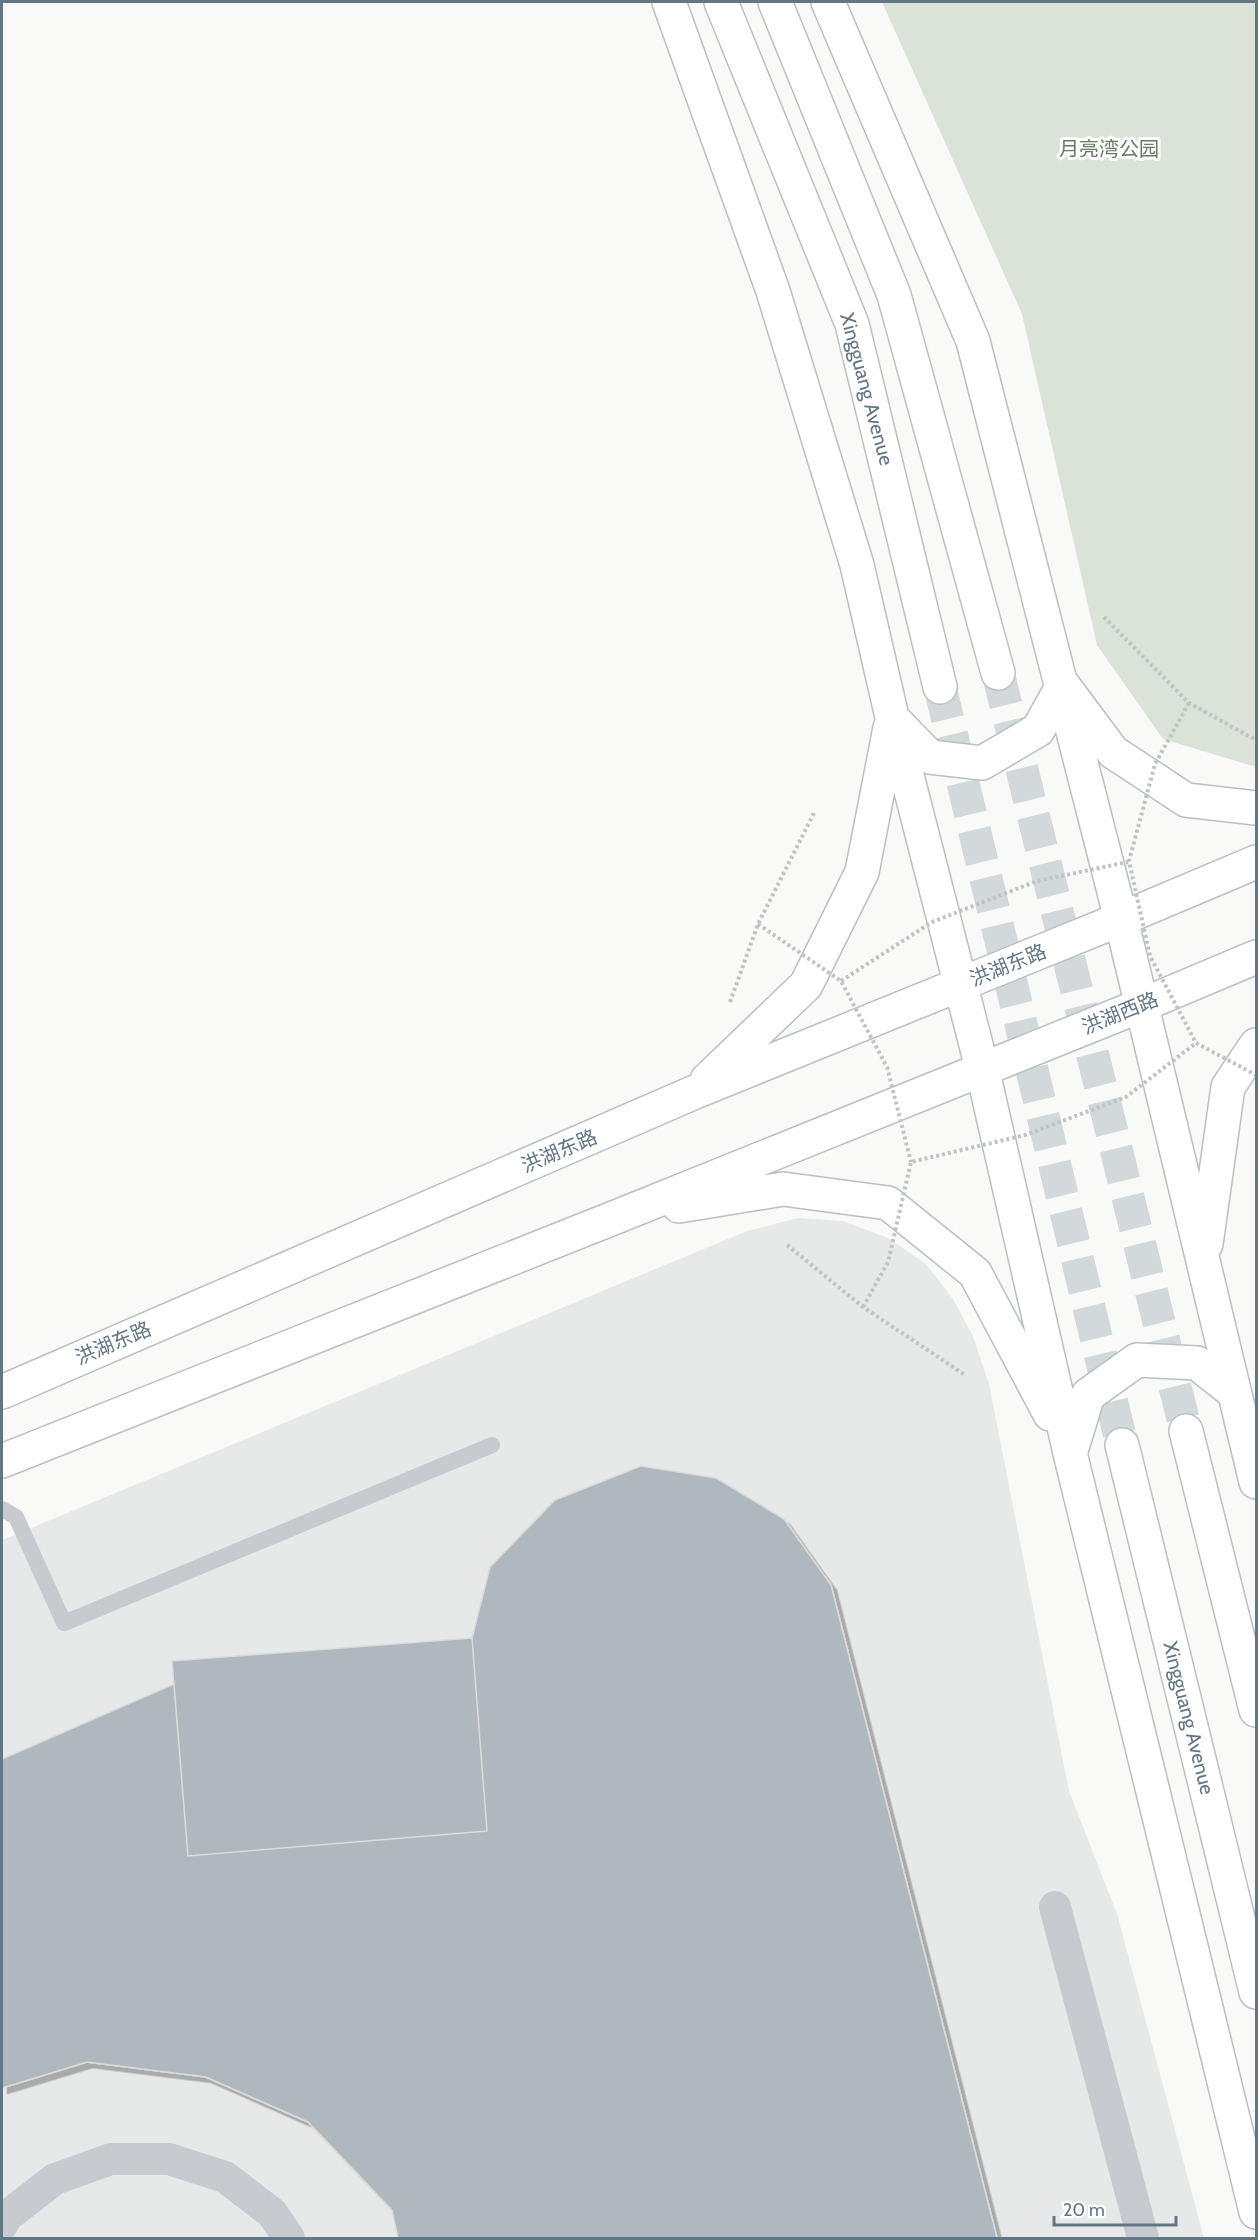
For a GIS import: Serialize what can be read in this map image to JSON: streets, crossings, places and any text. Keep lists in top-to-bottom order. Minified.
{"streets":{"main road":["Xingguang Avenue","洪湖东路","洪湖西路"]},"parks":["月亮湾公园"],"scale_bar":"20 m"}
